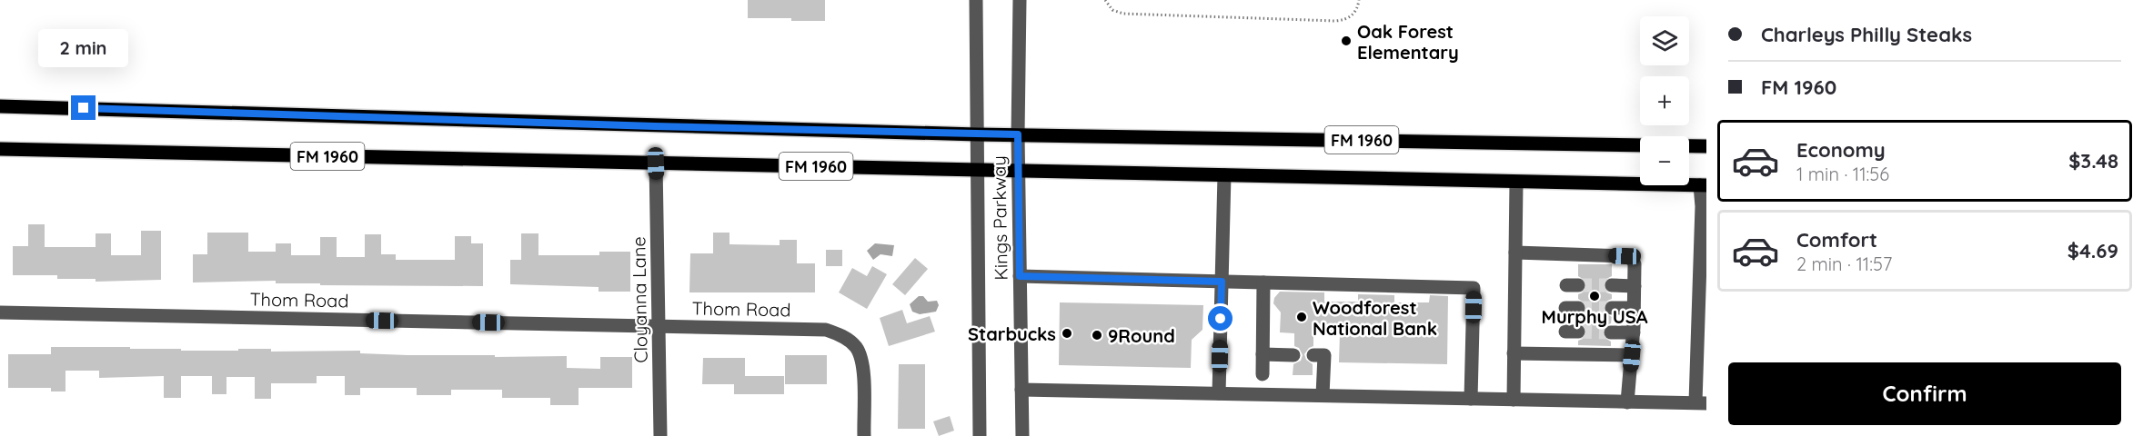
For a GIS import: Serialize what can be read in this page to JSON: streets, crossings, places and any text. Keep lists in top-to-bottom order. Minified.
{"streets":{"main road":["FM 1960"],"street":["Kings Parkway","Thom Road","Cloyanna Lane"]},"crossings":[["FM 1960","Kings Parkway"],["FM 1960","Cloyanna Lane"],["Thom Road","Cloyanna Lane"]],"places":["Oak Forest Elementary","Murphy USA","Woodforest National Bank","Starbucks","9Round"],"page":{"banner":["Charleys Philly Steaks","FM 1960"],"map_buttons":["+","−"],"bubble":"2 min","list":[{"name":"Economy","note":"1 min · 11:56","value":"$3.48"},{"name":"Comfort","note":"2 min · 11:57","value":"$4.69"}],"buttons":"Confirm"}}
